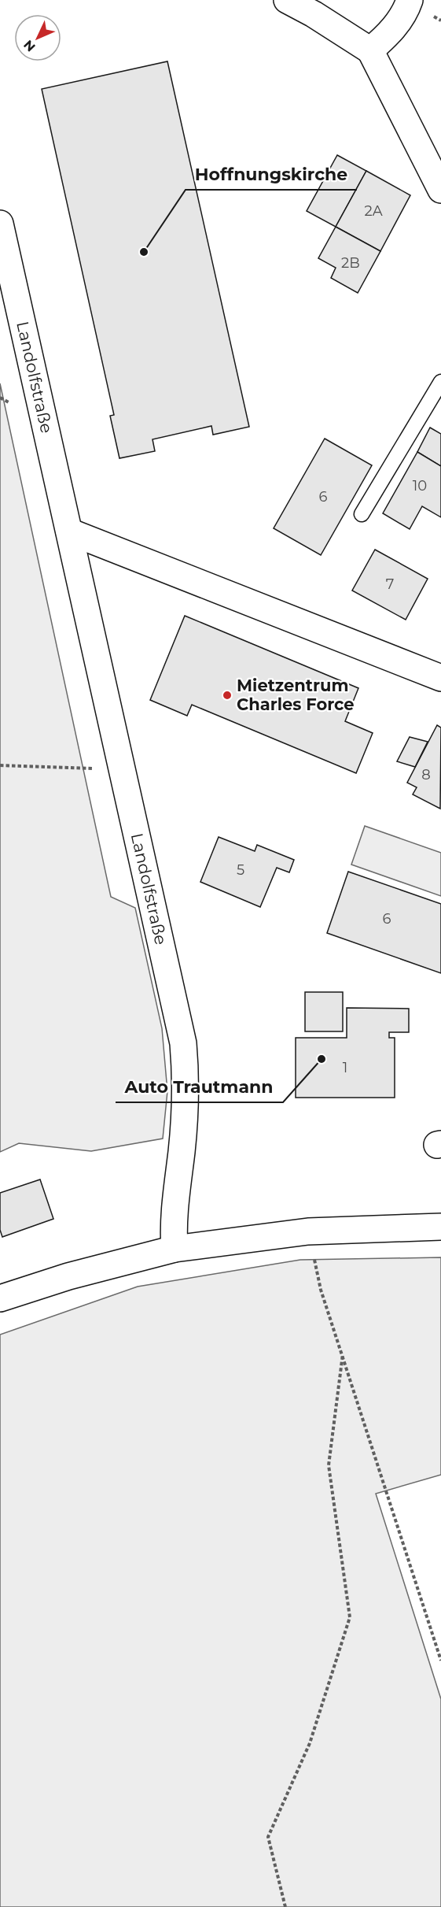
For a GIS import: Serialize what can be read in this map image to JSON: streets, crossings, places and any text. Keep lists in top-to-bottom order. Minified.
{"streets":{"street":["Landolfstraße"]},"places":["Hoffnungskirche","Mietzentrum Charles Force","Auto Trautmann"],"house_numbers":["2A","2B","10","6","7","8","5","6","1"],"north":"bottom left"}
